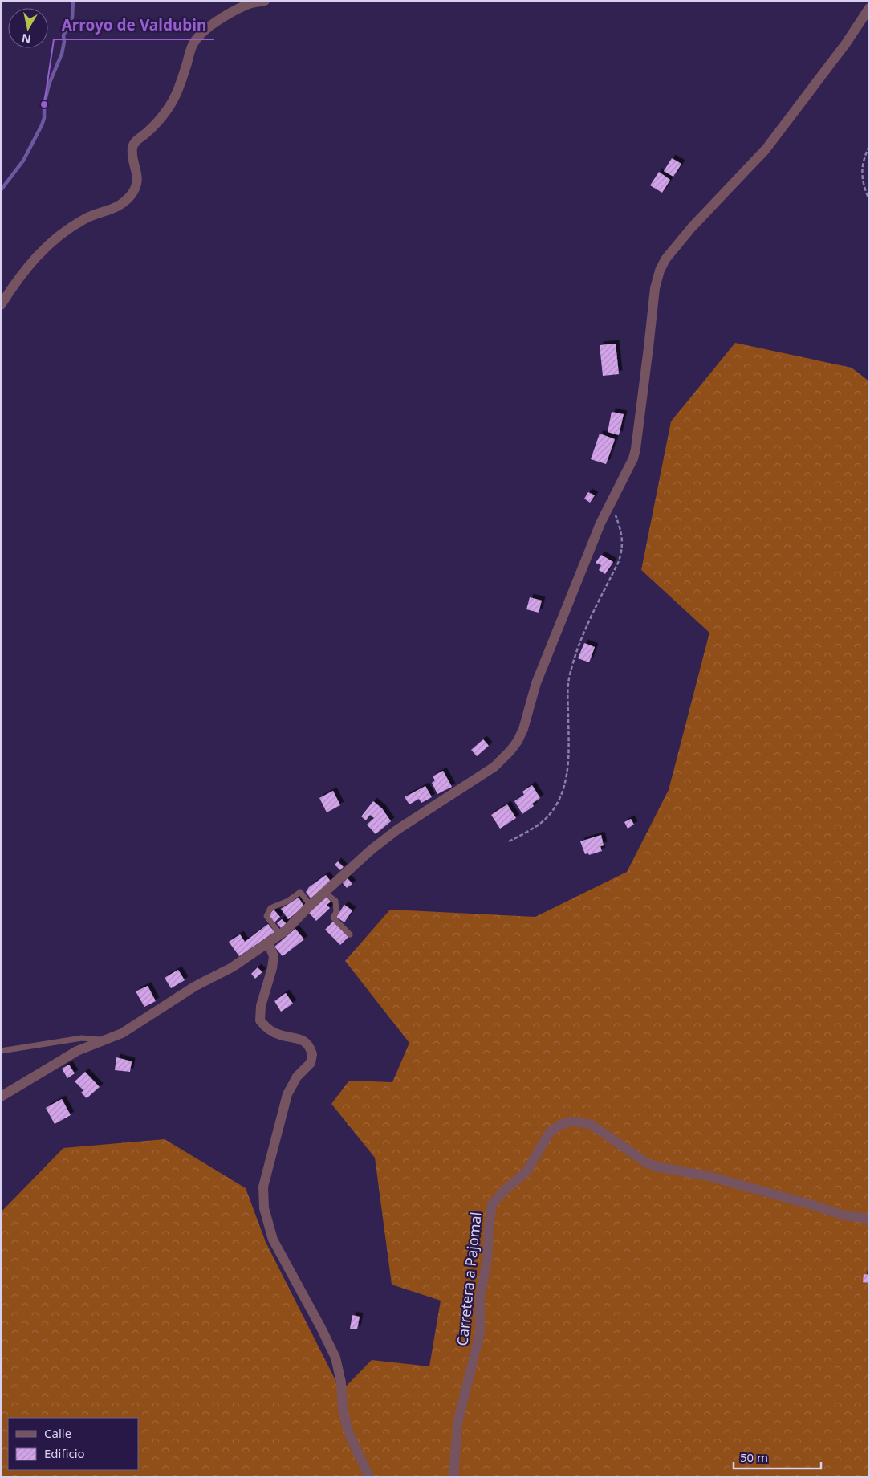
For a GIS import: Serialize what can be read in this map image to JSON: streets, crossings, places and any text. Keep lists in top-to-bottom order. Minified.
{"streets":{"street":["Carretera a Pajomal"]},"places":["Arroyo de Valdubin"],"legend":["Calle","Edificio"],"scale_bar":"50 m","north":"bottom"}
